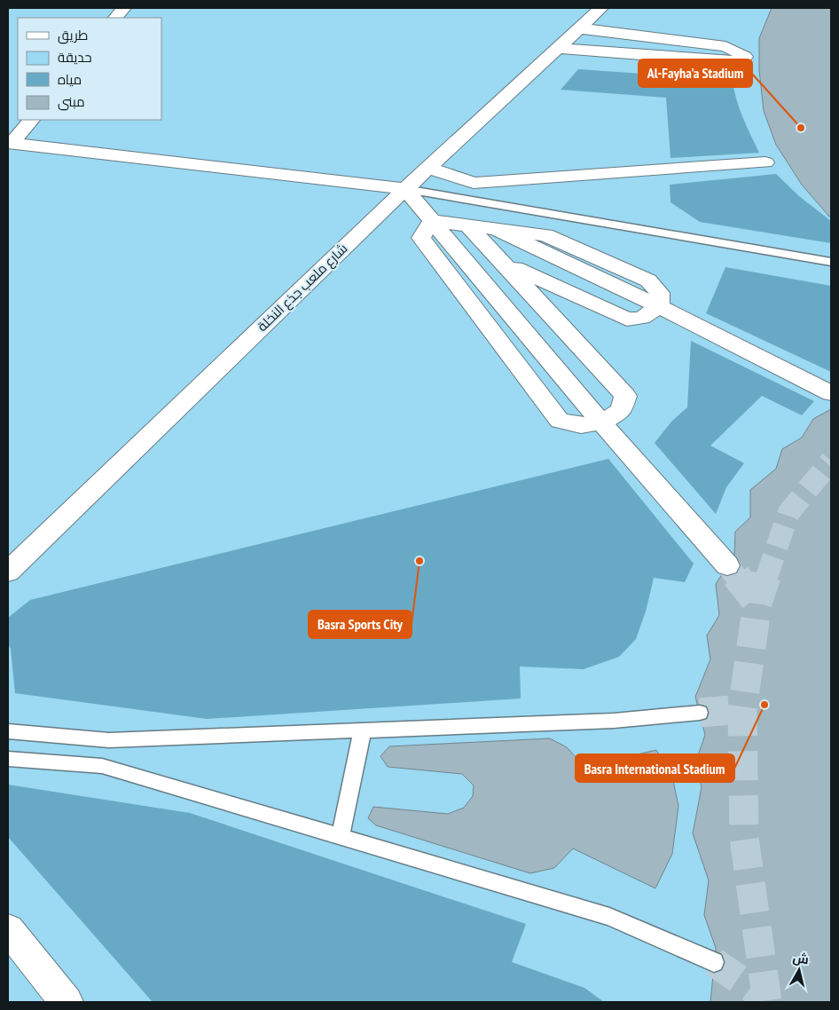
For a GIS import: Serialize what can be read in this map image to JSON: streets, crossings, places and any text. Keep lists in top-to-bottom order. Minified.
{"streets":{"street":["شارع ملعب جذع النخلة"]},"places":["Al-Fayha'a Stadium","Basra Sports City","Basra International Stadium"],"legend":["طريق","حديقة","مياه","مبنى"],"north":"top"}
